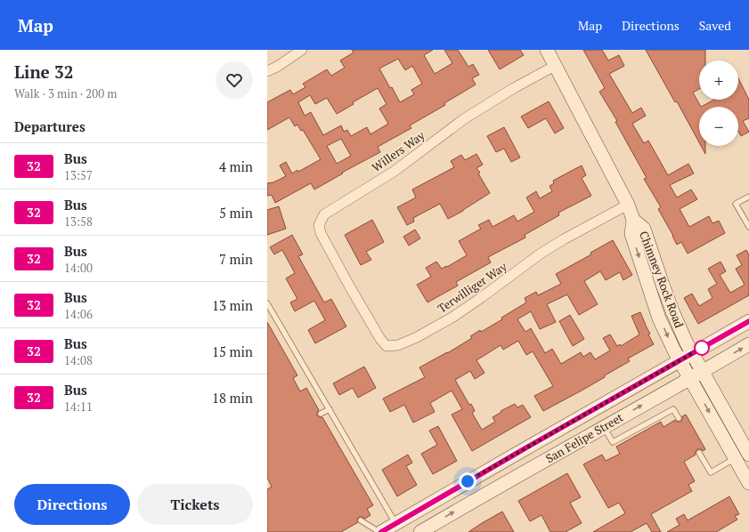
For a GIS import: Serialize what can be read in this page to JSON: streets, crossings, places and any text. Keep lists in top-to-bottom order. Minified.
{"streets":{"main road":["Chimney Rock Road","San Felipe Street"],"street":["Willers Way","Terwilliger Way"]},"crossings":[["Willers Way","Chimney Rock Road"],["Willers Way","Terwilliger Way"],["Chimney Rock Road","Terwilliger Way"],["Chimney Rock Road","San Felipe Street"]],"lines":["bus line 32"],"page":{"header":"Map","nav":["Map","Directions","Saved"],"heading":[["Line 32","Walk · 3 min · 200 m"],"Departures"],"map_buttons":["+","−"],"list":[{"mark":"32","name":"Bus","note":"13:57","value":"4 min"},{"mark":"32","name":"Bus","note":"13:58","value":"5 min"},{"mark":"32","name":"Bus","note":"14:00","value":"7 min"},{"mark":"32","name":"Bus","note":"14:06","value":"13 min"},{"mark":"32","name":"Bus","note":"14:08","value":"15 min"},{"mark":"32","name":"Bus","note":"14:11","value":"18 min"}],"buttons":["Directions","Tickets"]}}
